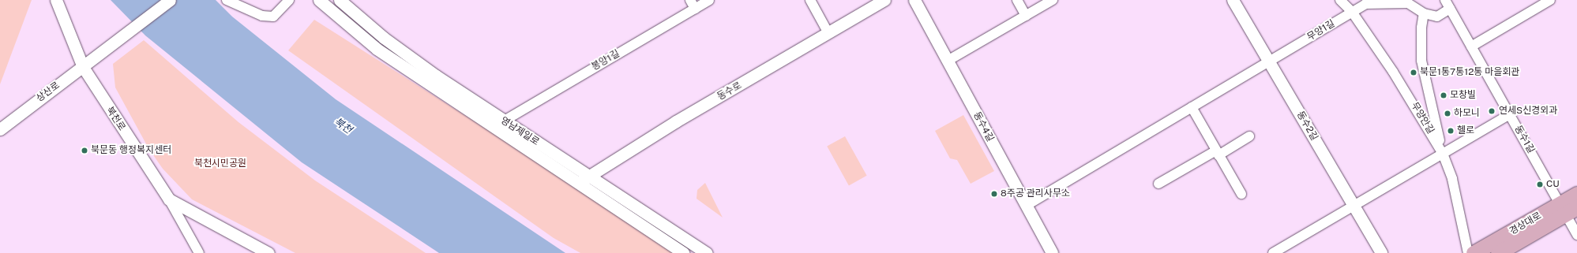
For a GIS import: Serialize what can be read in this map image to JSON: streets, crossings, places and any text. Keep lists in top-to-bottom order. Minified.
{"streets":{"main road":["경상대로"],"street":["무양1길","봉양1길","동수로","상산로","무양안길","북천로","동수2길","동수4길","영남제일로","동수1길"]},"crossings":[["무양1길","무양안길"],["무양1길","동수2길"],["무양1길","동수4길"],["봉양1길","영남제일로"],["동수로","영남제일로"],["상산로","북천로"],["동수1길","경상대로"]],"water":["북천"],"parks":["북천시민공원"],"places":["북문1통7통12통 마을회관","모창빌","연세S신경외과","하모니","헬로","북문동 행정복지센터","CU","8주공 관리사무소"]}
